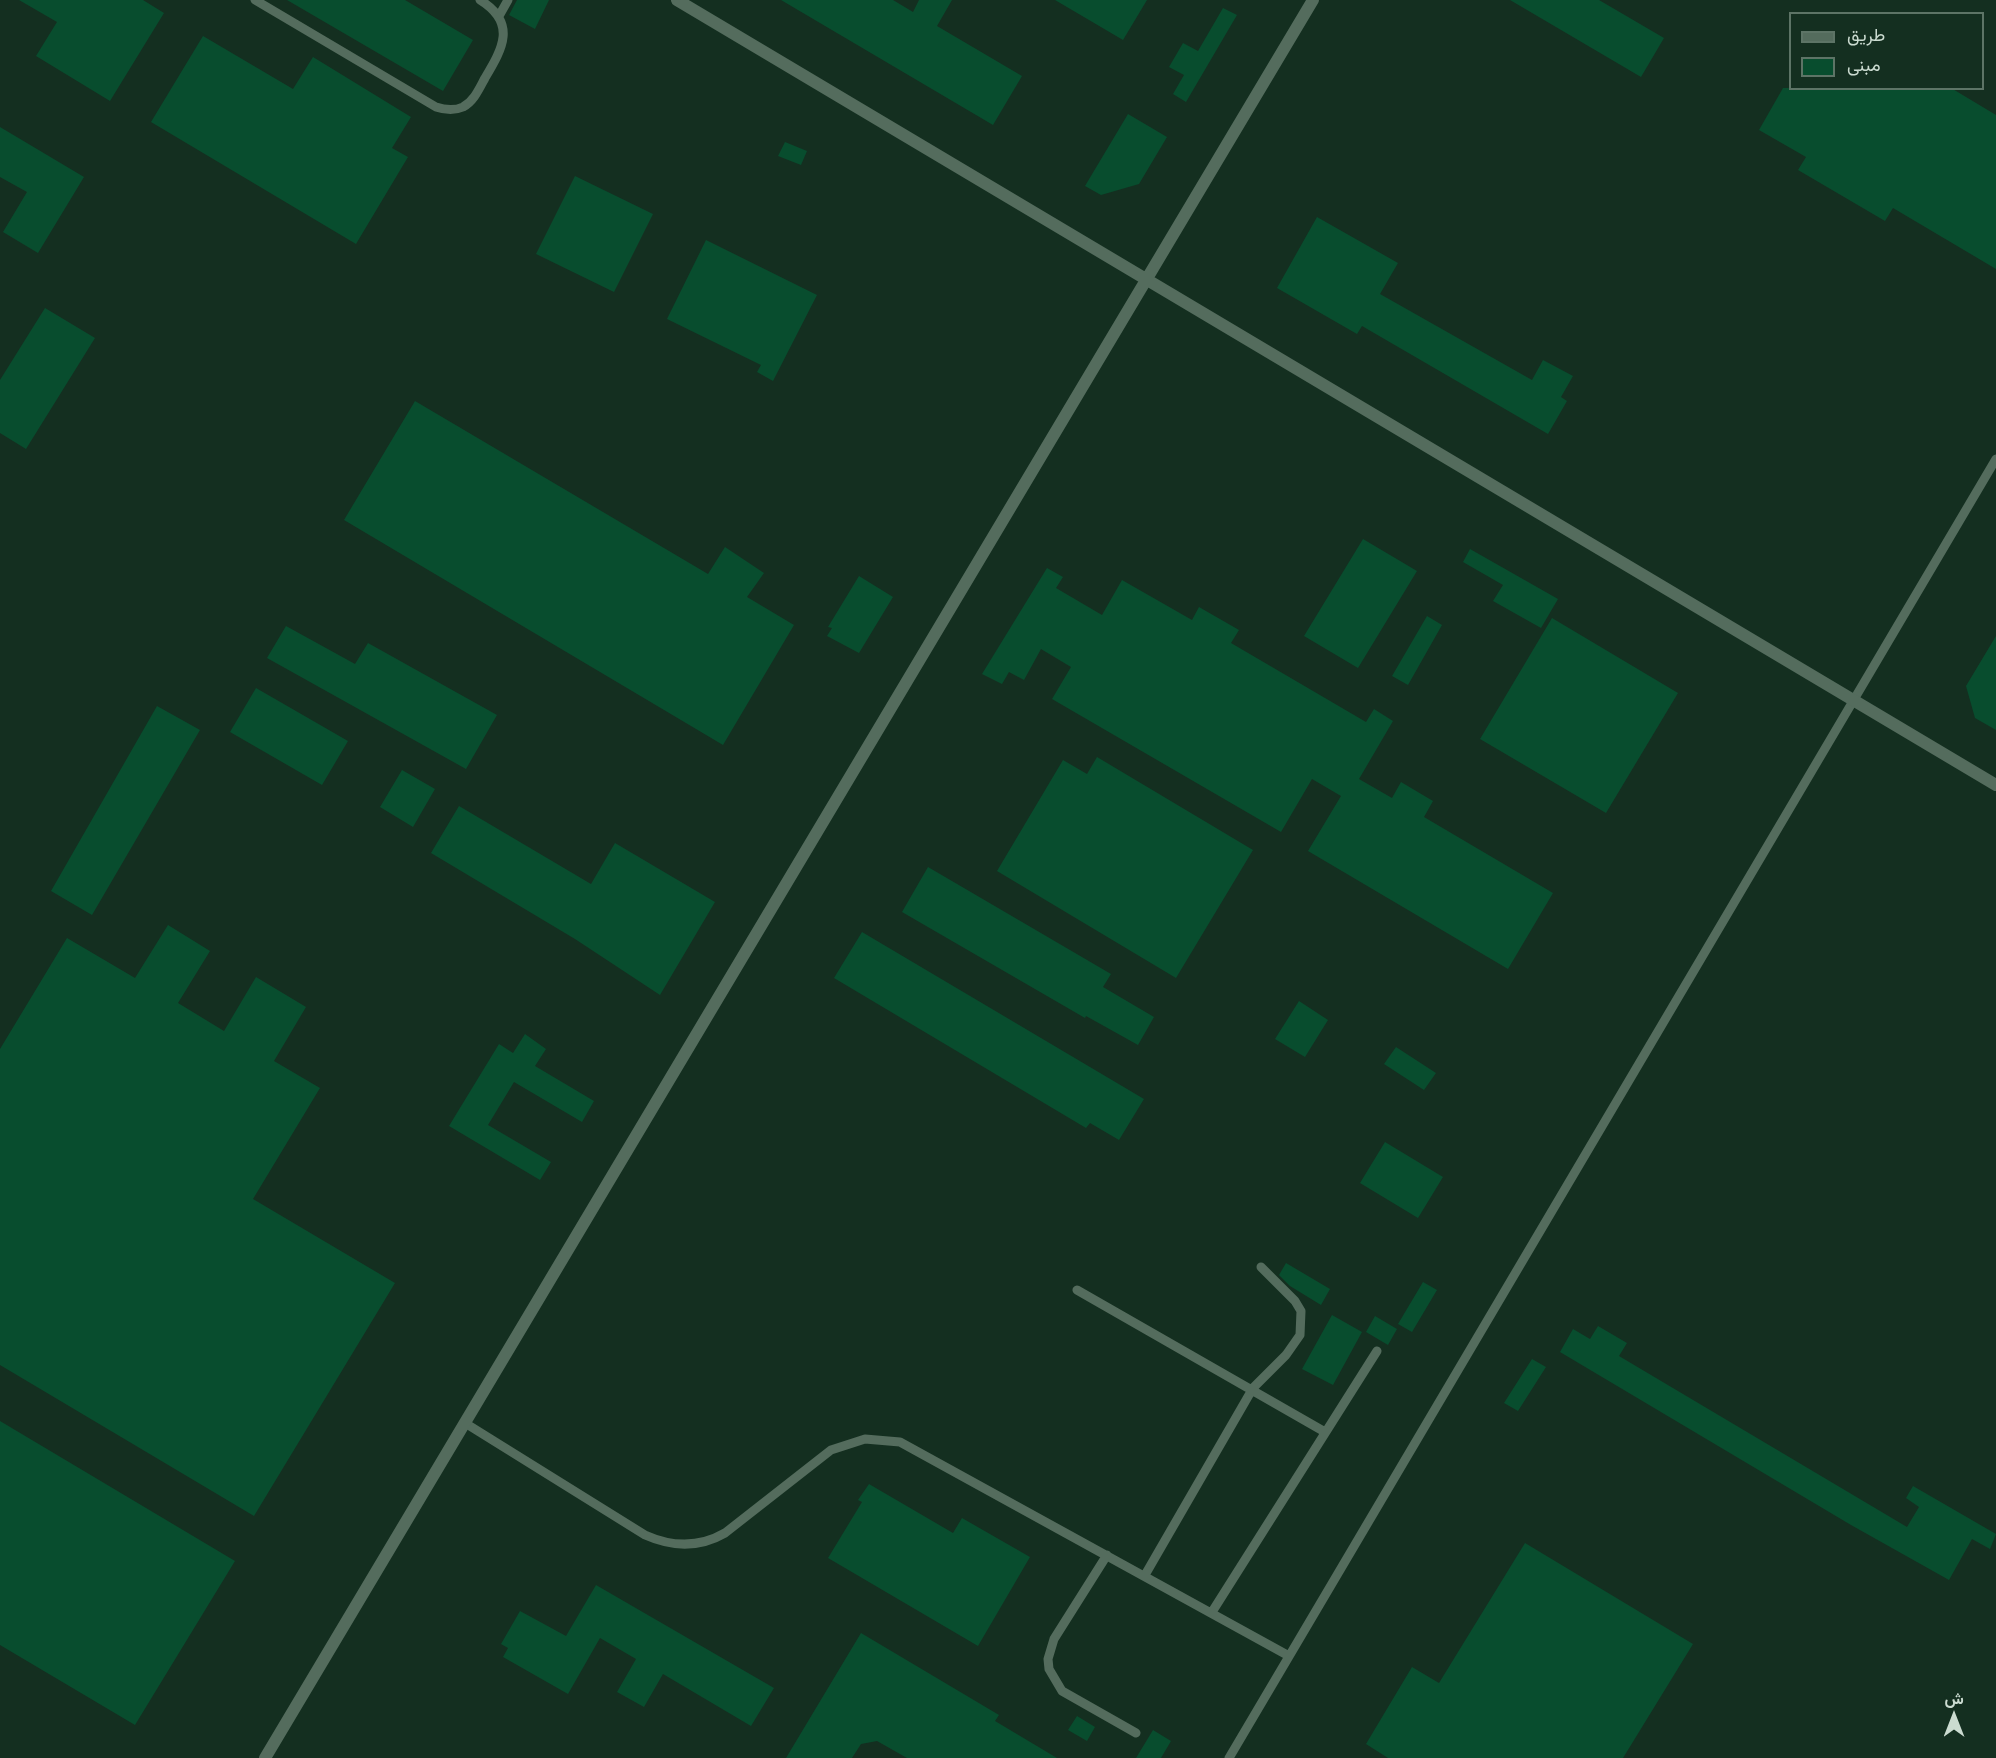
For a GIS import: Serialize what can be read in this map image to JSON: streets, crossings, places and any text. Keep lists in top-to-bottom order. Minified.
{"legend":["طريق","مبنى"],"north":"top"}
